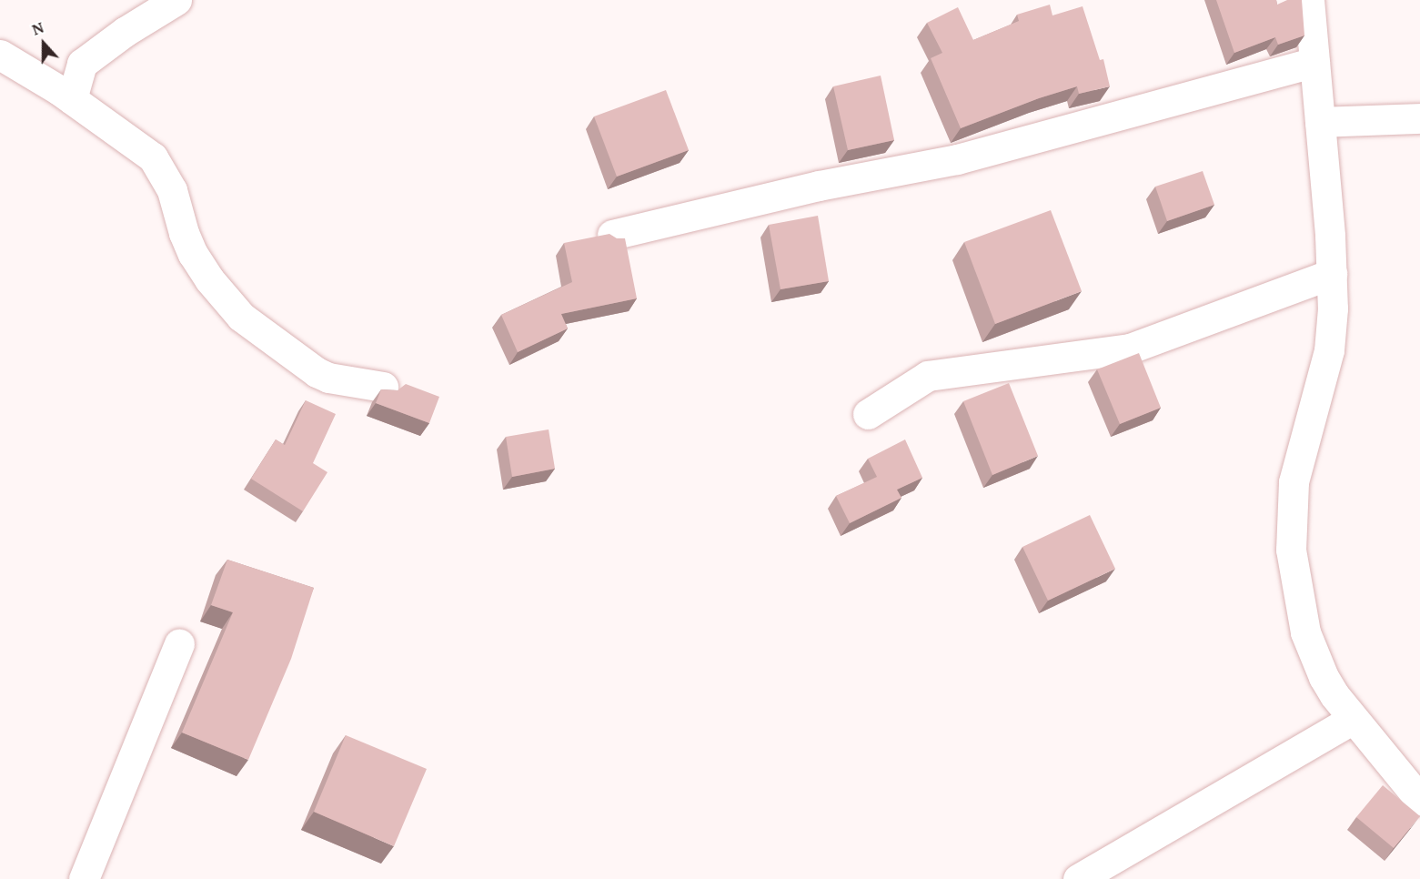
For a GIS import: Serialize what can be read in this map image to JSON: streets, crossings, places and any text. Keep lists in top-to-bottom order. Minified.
{"north":"top"}
